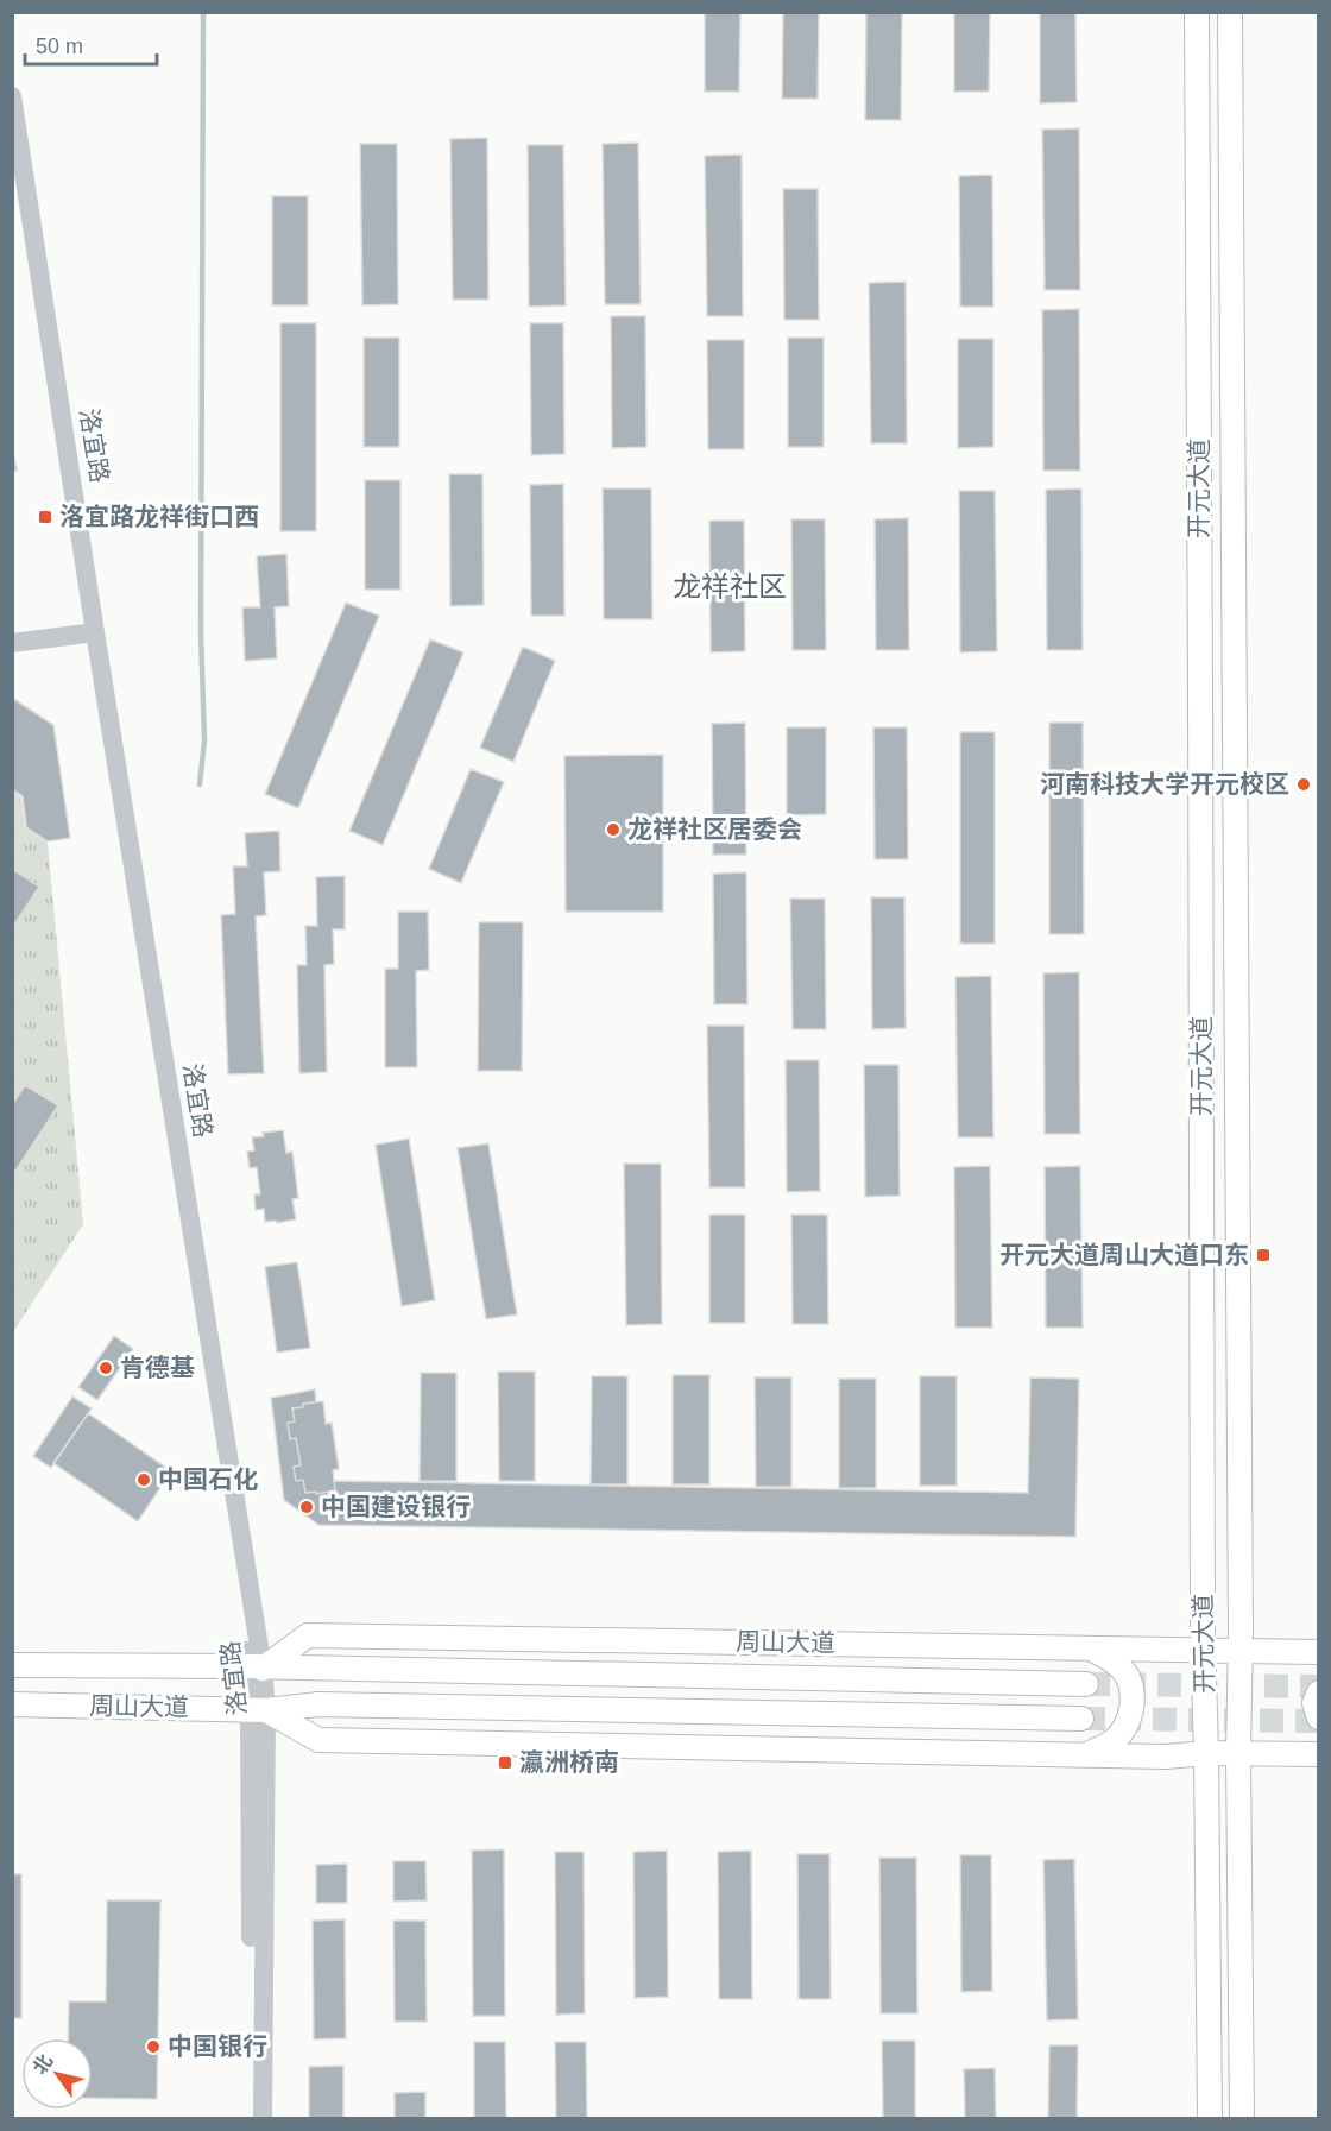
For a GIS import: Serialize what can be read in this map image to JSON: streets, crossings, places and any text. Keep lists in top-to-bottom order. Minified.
{"streets":{"main road":["开元大道","周山大道"],"street":["洛宜路"]},"crossings":[["洛宜路","周山大道"],["开元大道","周山大道"]],"districts":["龙祥社区"],"places":{"transit":["洛宜路龙祥街口西","开元大道周山大道口东","瀛洲桥南"],"other":["河南科技大学开元校区","龙祥社区居委会","肯德基","中国石化","中国建设银行","中国银行"]},"scale_bar":"50 m","north":"top left"}
